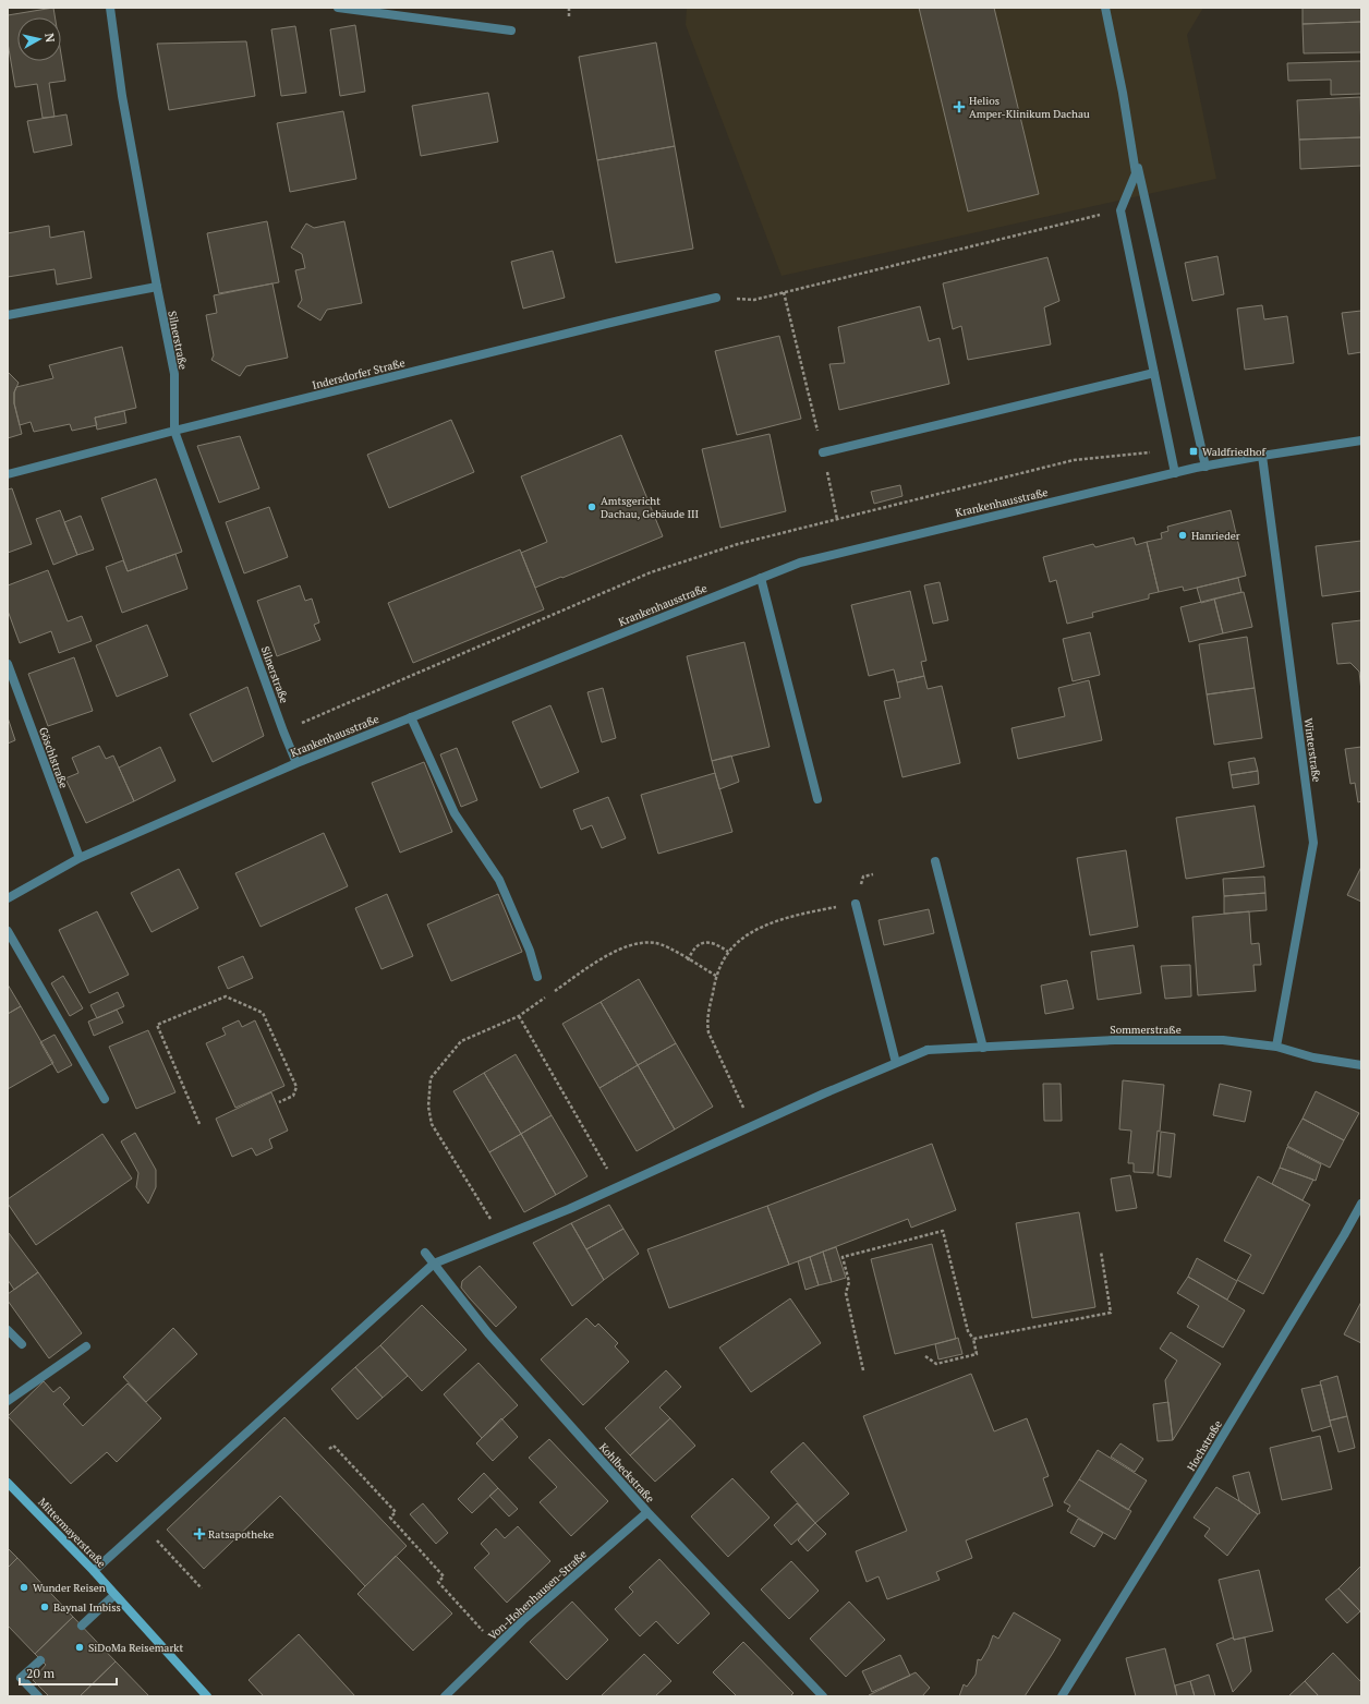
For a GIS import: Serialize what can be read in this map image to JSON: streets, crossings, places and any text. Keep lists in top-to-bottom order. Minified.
{"streets":{"main road":["Mittermayerstraße"],"street":["Silnerstraße","Indersdorfer Straße","Krankenhausstraße","Winterstraße","Göschlstraße","Sommerstraße","Hochstraße","Kohlbeckstraße","Von-Hohenhausen-Straße"]},"crossings":[["Silnerstraße","Indersdorfer Straße"],["Silnerstraße","Krankenhausstraße"],["Krankenhausstraße","Winterstraße"],["Krankenhausstraße","Göschlstraße"],["Winterstraße","Sommerstraße"],["Sommerstraße","Kohlbeckstraße"],["Sommerstraße","Mittermayerstraße"],["Kohlbeckstraße","Von-Hohenhausen-Straße"]],"places":{"health":["Helios Amper-Klinikum Dachau","Ratsapotheke"],"transit":["Waldfriedhof"],"other":["Amtsgericht Dachau, Gebäude III","Hanrieder","Wunder Reisen","Baynal Imbiss","SiDoMa Reisemarkt"]},"scale_bar":"20 m","north":"right"}
